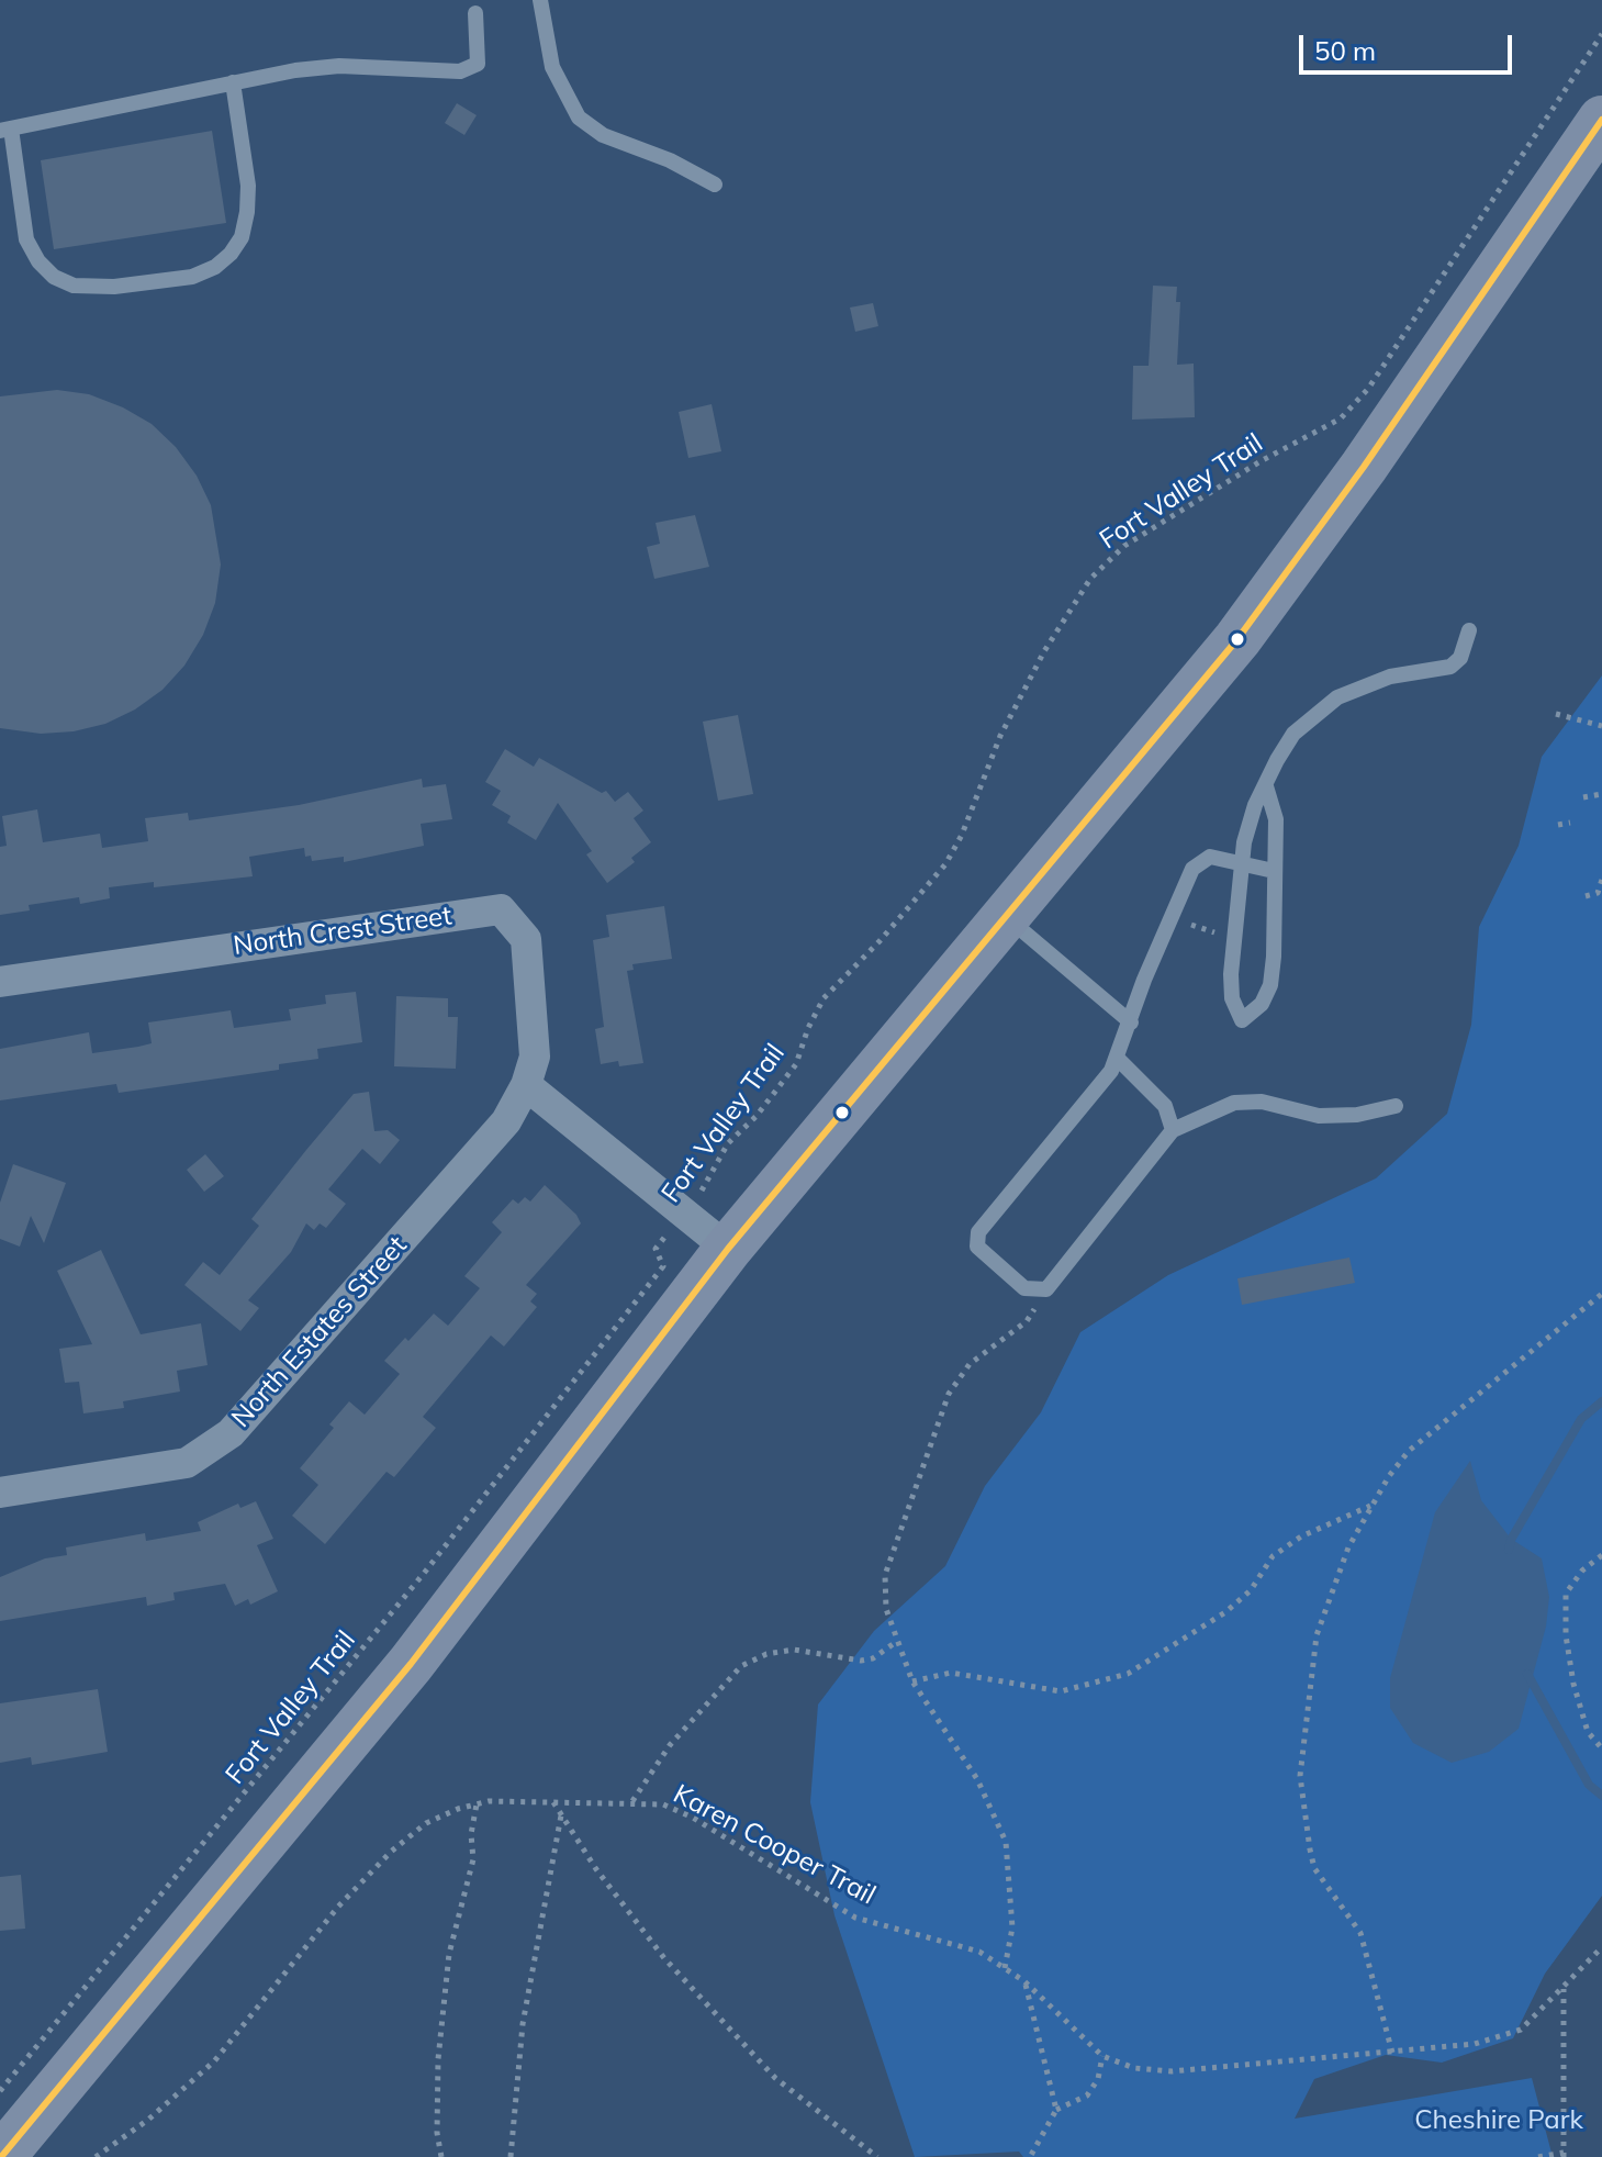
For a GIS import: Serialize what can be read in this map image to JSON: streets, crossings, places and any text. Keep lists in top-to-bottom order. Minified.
{"streets":{"street":["North Crest Street","North Estates Street"],"path":["Fort Valley Trail","Karen Cooper Trail"]},"crossings":[["North Crest Street","North Estates Street"]],"parks":["Cheshire Park"],"scale_bar":"50 m"}
